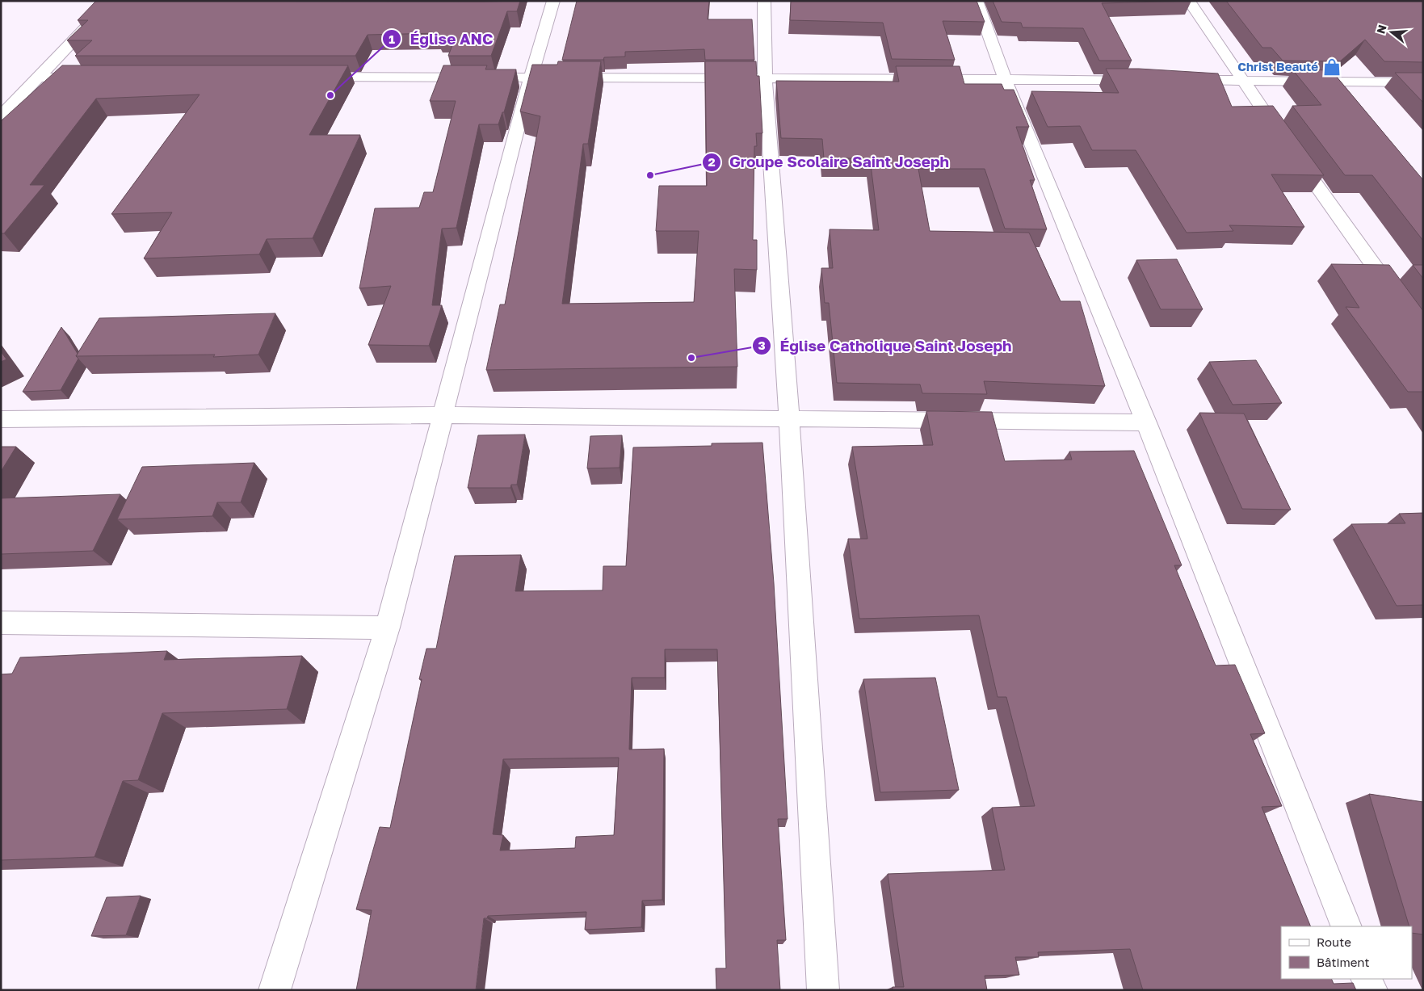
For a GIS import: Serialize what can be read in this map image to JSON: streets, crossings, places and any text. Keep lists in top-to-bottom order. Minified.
{"places":{"shop":["Christ Beauté"],"other":["Église ANC","Groupe Scolaire Saint Joseph","Église Catholique Saint Joseph"]},"legend":["Route","Bâtiment"],"north":"left"}
